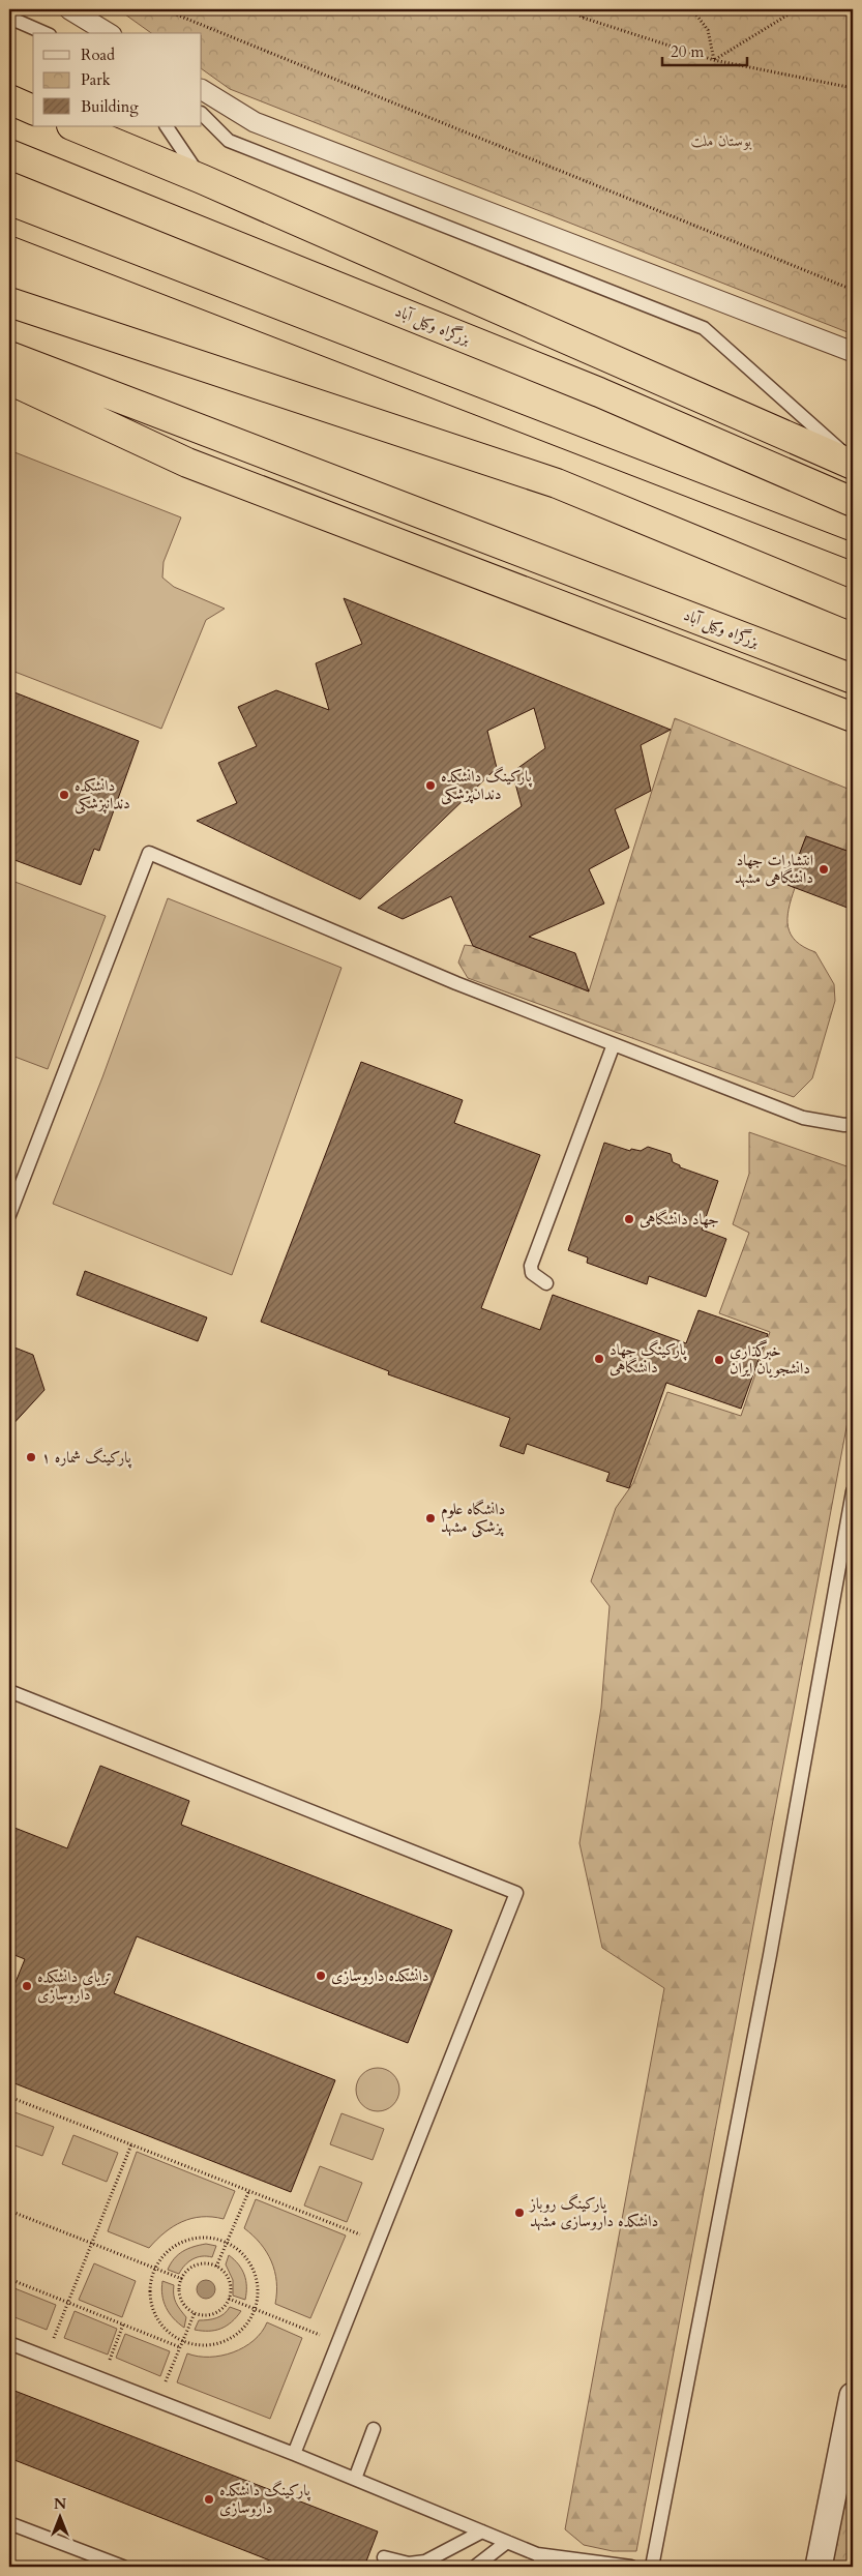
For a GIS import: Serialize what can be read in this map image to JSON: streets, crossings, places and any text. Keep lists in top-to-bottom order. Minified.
{"streets":{"highway":["بزرگراه وکیل آباد"]},"parks":["بوستان ملت"],"places":["پارکینگ دانشکده دندان‌پزشکی","دانشکده دندانپزشکی","انتشارات جهاد دانشگاهی مشهد","جهاد دانشگاهی","پارکینگ جهاد دانشگاهی","خبرگذاری دانشجویان ایران","پارکینگ شماره ۱","دانشگاه علوم پزشکی مشهد","دانشکده داروسازی","تریای دانشکده داروسازی","پارکینگ روباز دانشکده داروسازی مشهد","پارکینگ دانشکده داروسازی"],"legend":["Road","Park","Building"],"scale_bar":"20 m","north":"top"}
